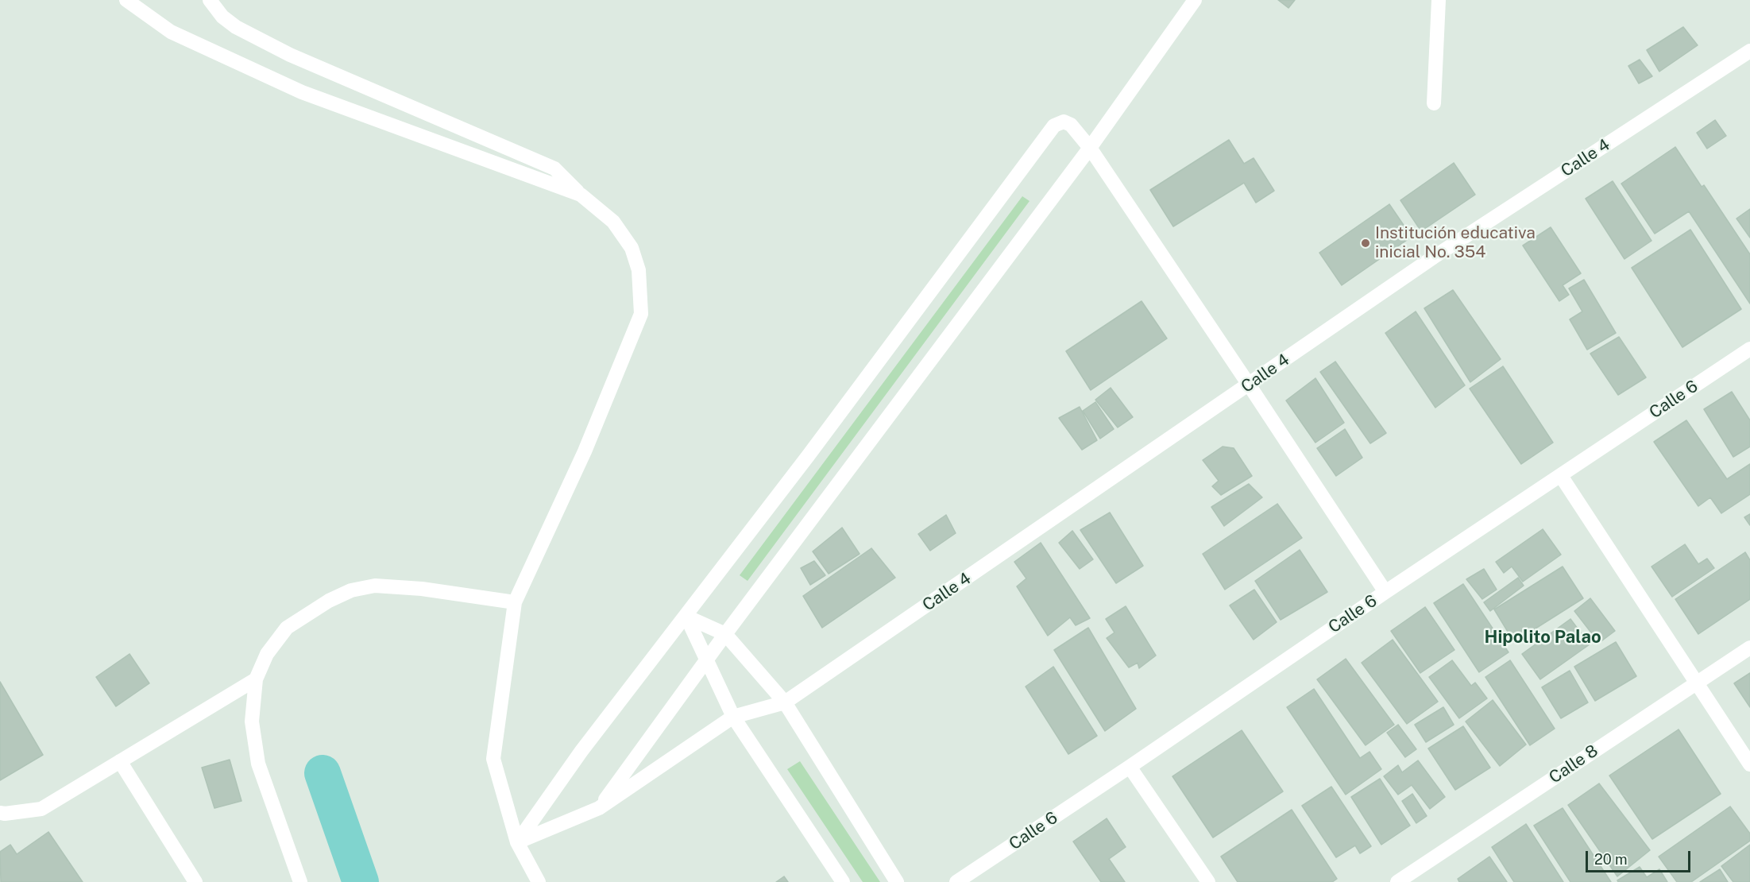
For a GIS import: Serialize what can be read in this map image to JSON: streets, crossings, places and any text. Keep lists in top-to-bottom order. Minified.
{"streets":{"street":["Calle 4","Calle 6","Calle 8"]},"districts":["Hipolito Palao"],"places":["Institución educativa inicial No. 354"],"scale_bar":"20 m"}
